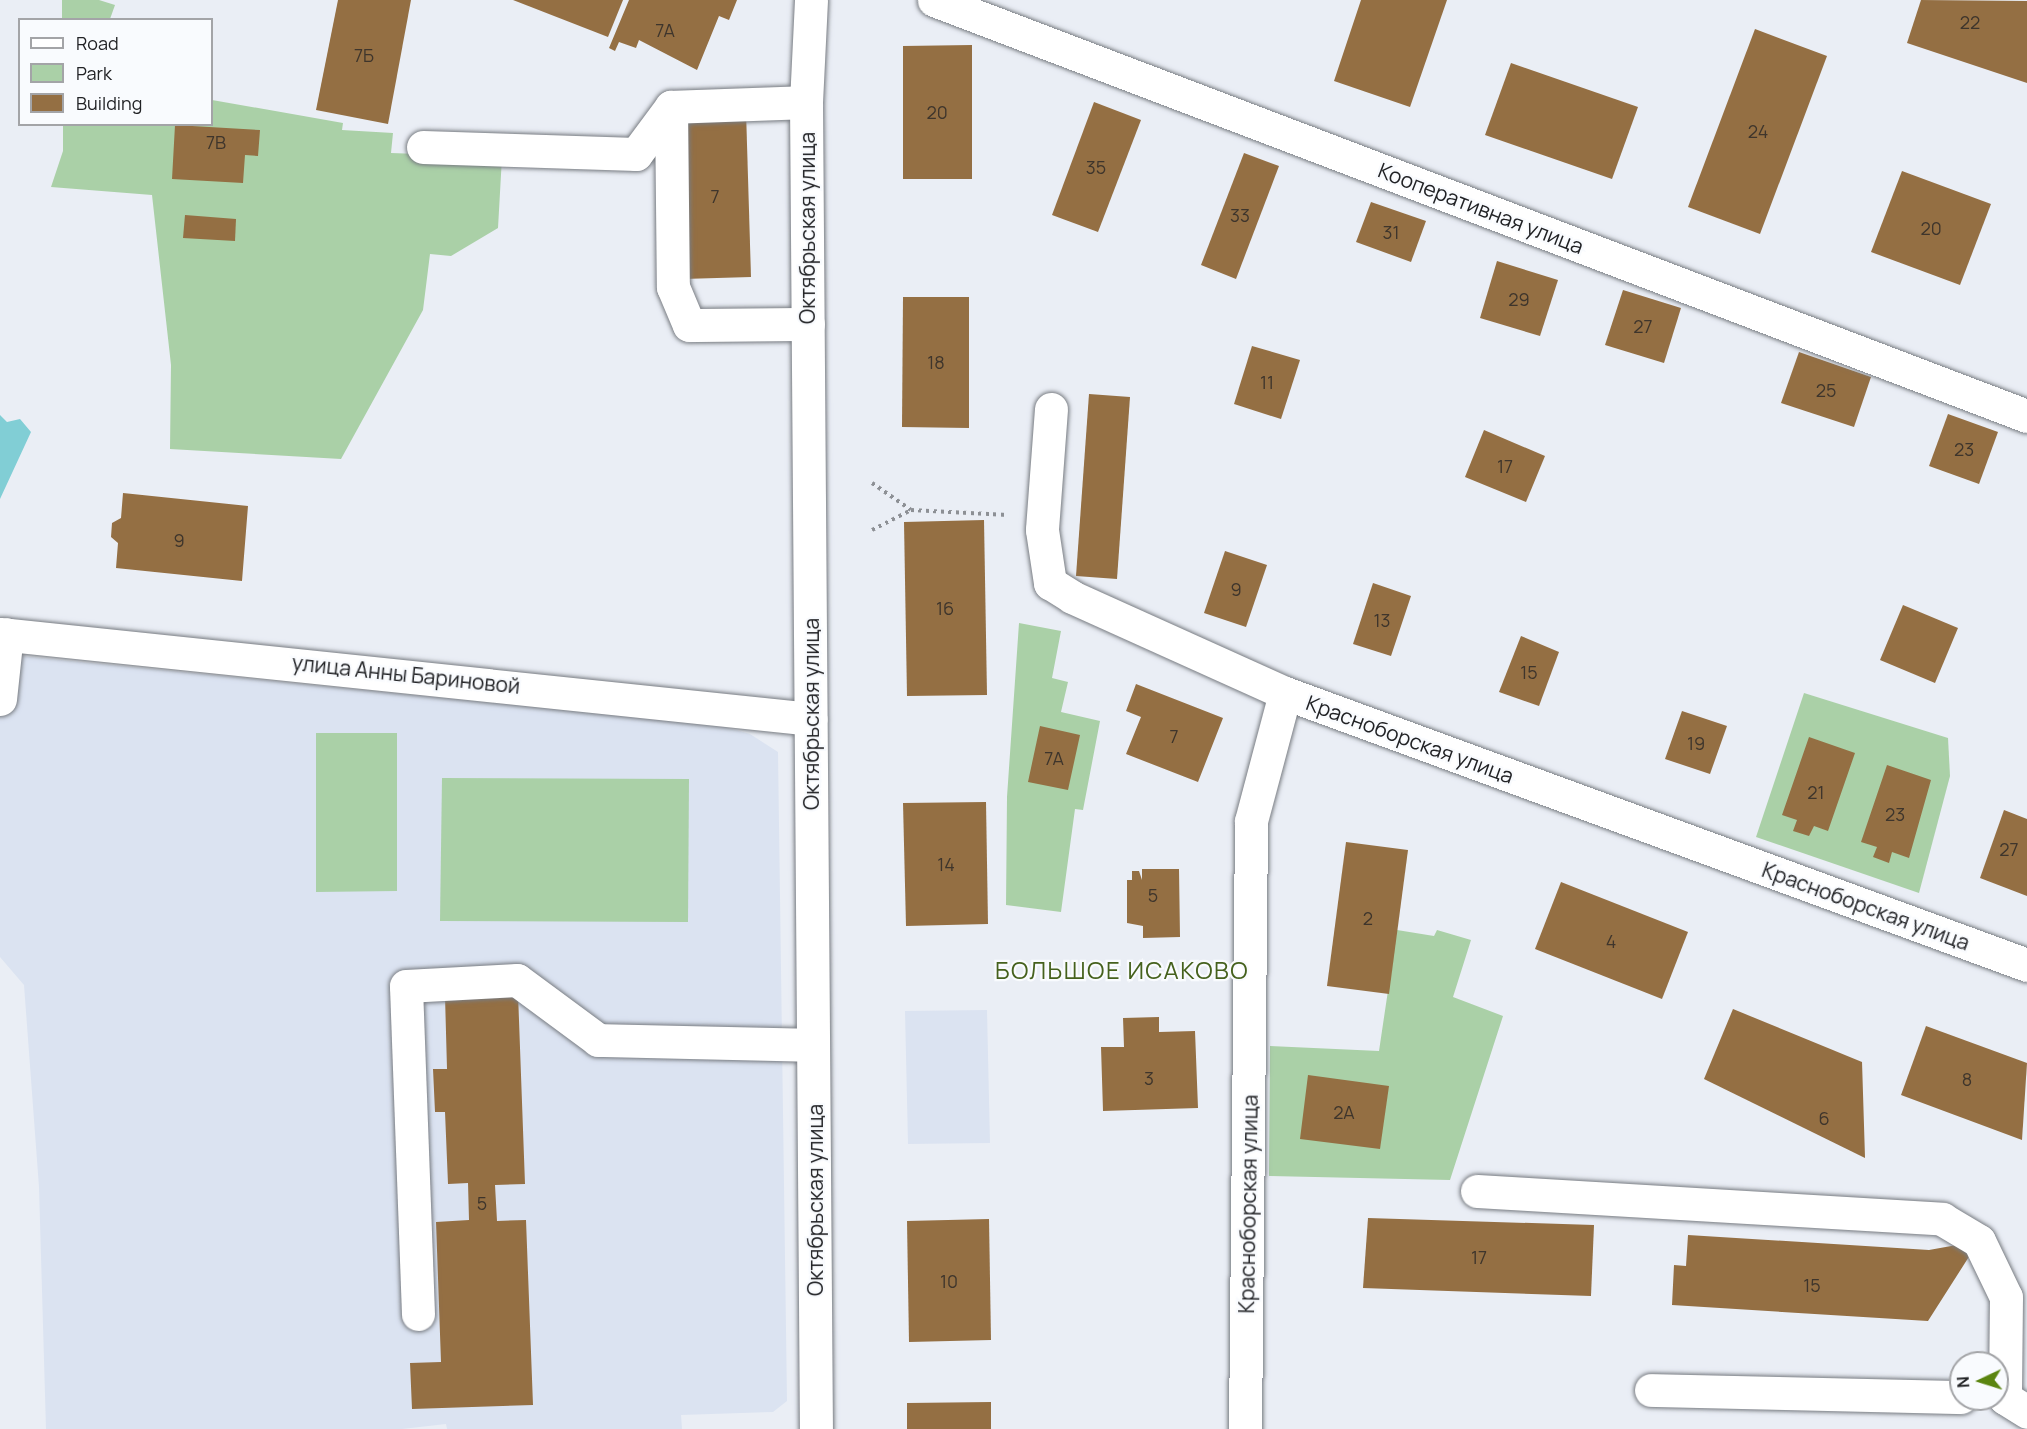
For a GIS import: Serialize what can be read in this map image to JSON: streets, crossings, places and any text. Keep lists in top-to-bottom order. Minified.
{"streets":{"street":["Кооперативная улица","Октябрьская улица","улица Анны Бариновой","Красноборская улица"]},"crossings":[["Октябрьская улица","улица Анны Бариновой"]],"districts":["БОЛЬШОЕ ИСАКОВО"],"house_numbers":["22","7А","7Б","20","24","7В","35","7","33","20","31","29","27","18","11","25","23","17","9","9","16","13","15","7","19","7А","21","23","27","14","5","2","4","3","8","2А","6","5","17","10","15"],"legend":["Road","Park","Building"],"north":"left"}
